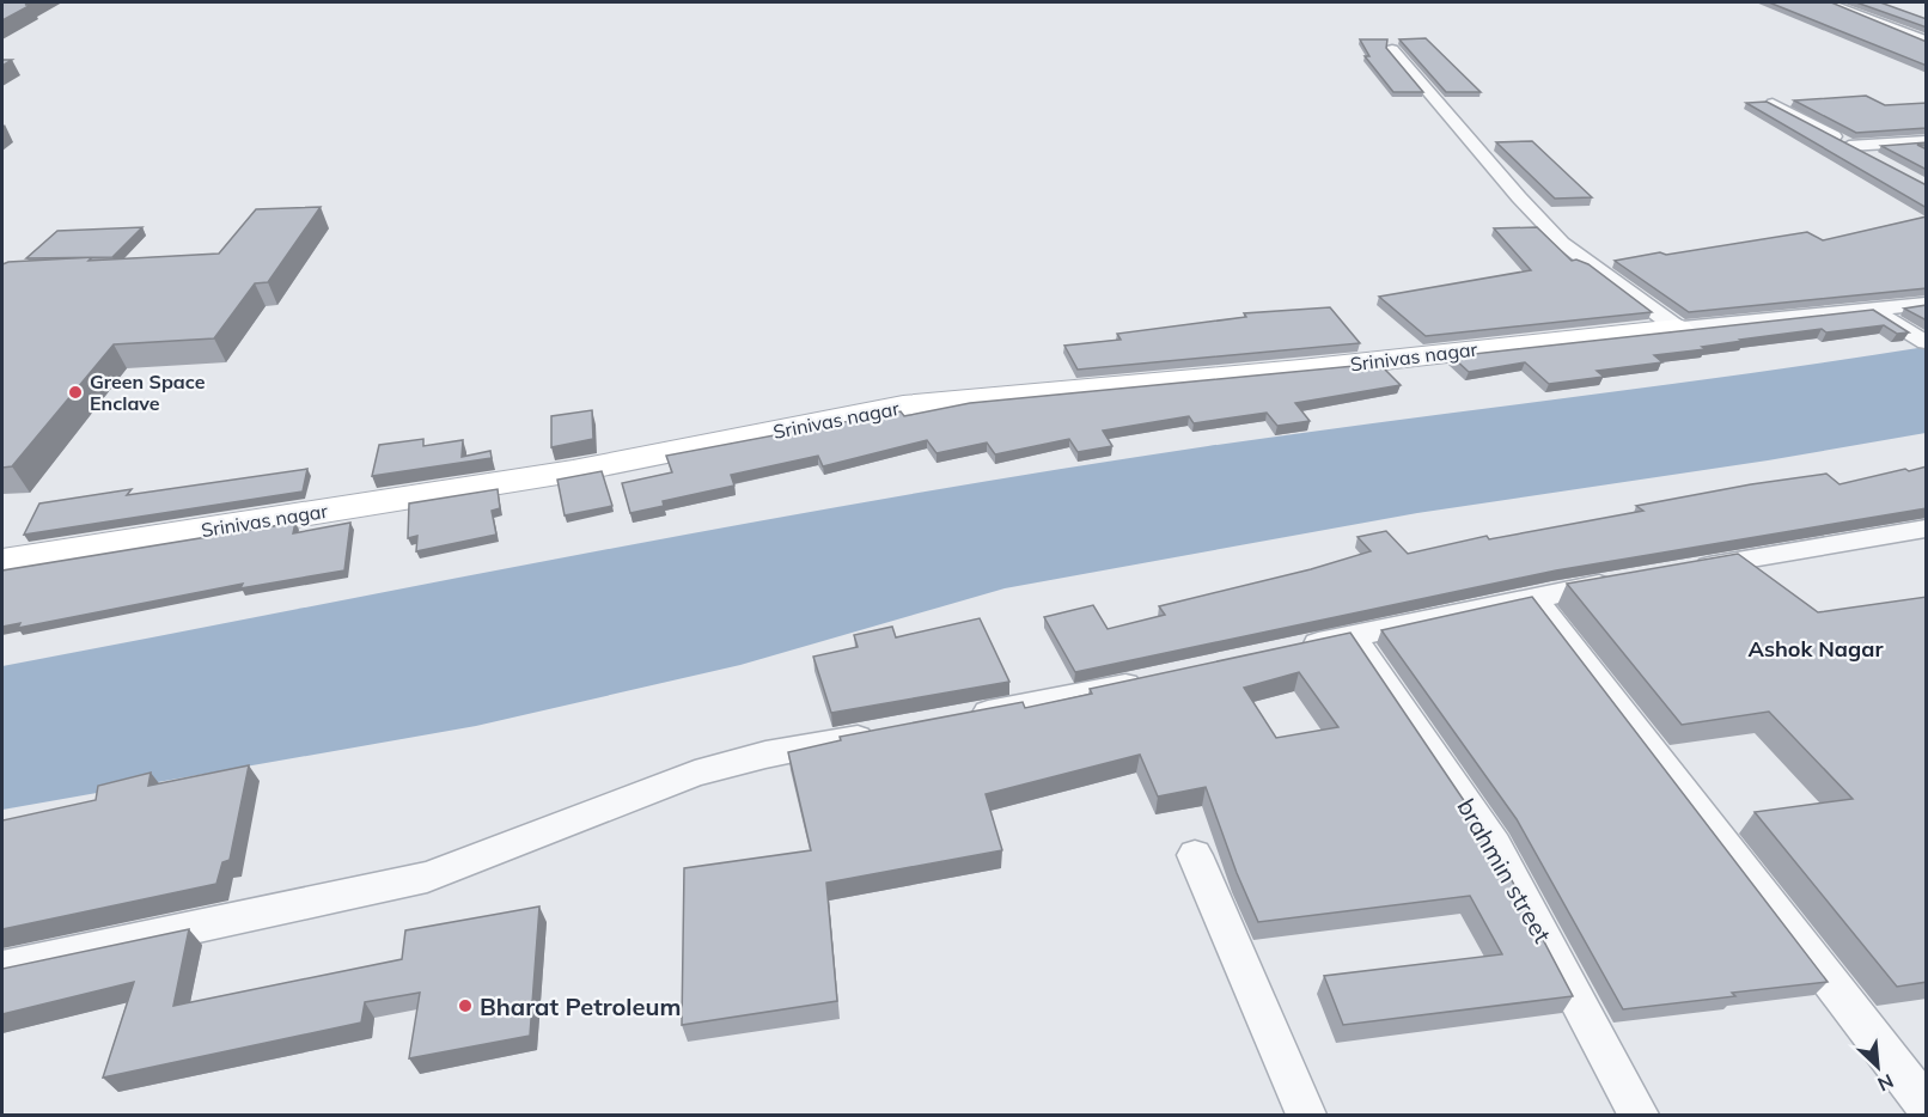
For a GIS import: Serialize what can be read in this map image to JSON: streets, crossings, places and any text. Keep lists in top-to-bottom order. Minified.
{"streets":{"street":["Srinivas nagar","brahmin street"]},"districts":["Ashok Nagar"],"places":["Green Space Enclave","Bharat Petroleum"],"north":"bottom right"}
